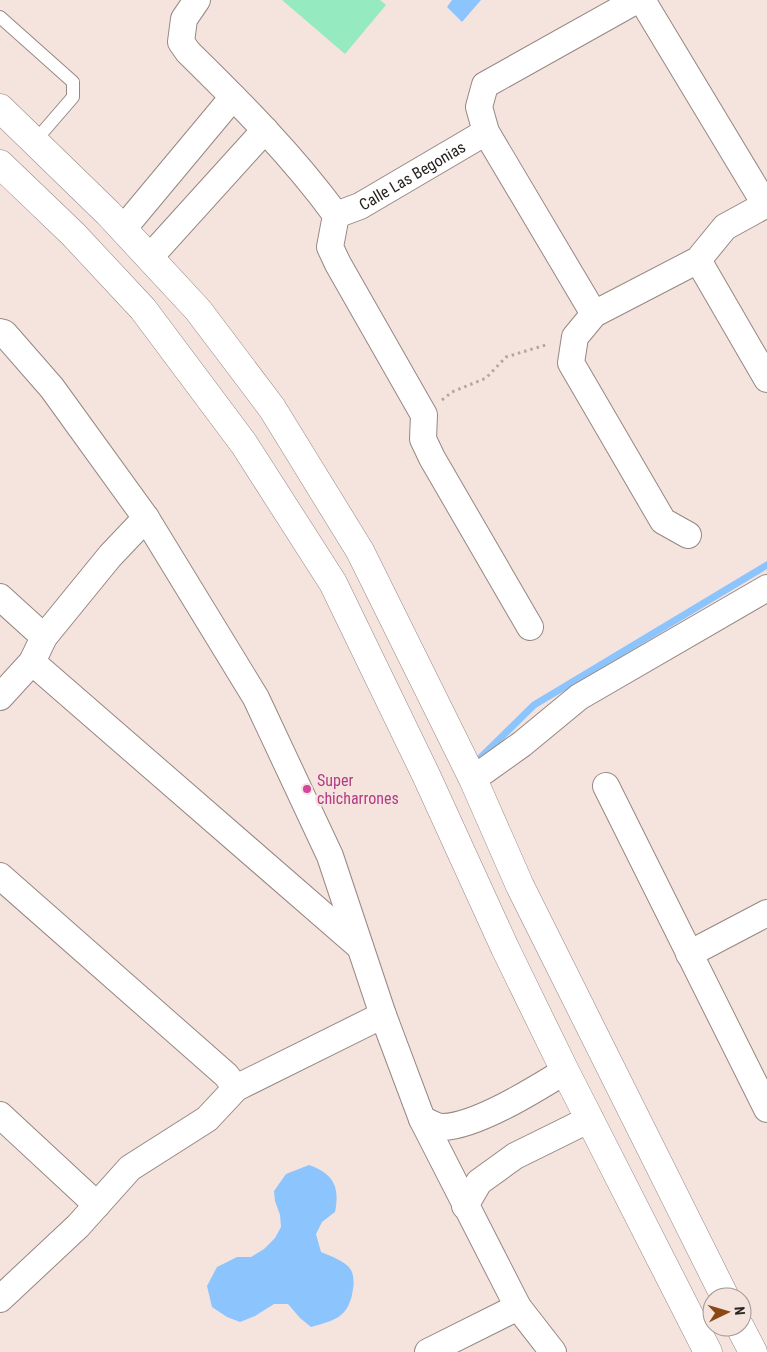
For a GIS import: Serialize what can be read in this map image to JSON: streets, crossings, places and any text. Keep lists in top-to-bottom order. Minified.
{"streets":{"street":["Calle Las Begonias"]},"places":["Super chicharrones"],"north":"right"}
